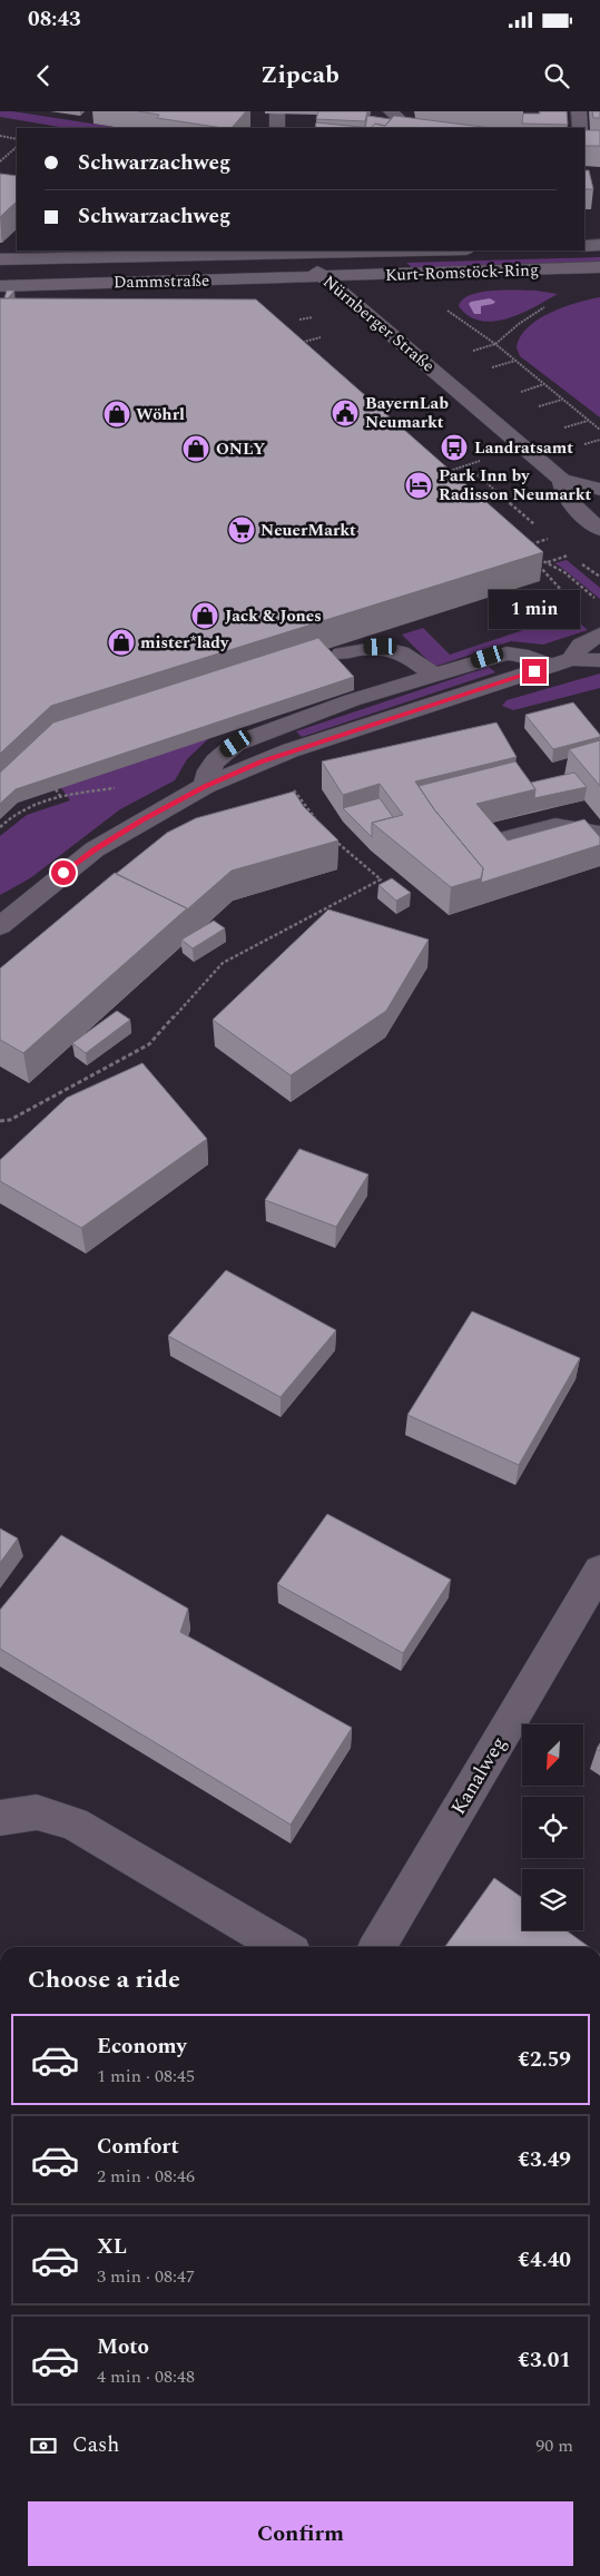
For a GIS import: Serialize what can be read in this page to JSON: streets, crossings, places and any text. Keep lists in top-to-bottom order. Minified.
{"streets":{"main road":["Kurt-Romstöck-Ring","Dammstraße","Nürnberger Straße","Kanalweg"]},"crossings":[["Kurt-Romstöck-Ring","Dammstraße"],["Kurt-Romstöck-Ring","Nürnberger Straße"],["Dammstraße","Nürnberger Straße"]],"places":{"public building":["BayernLab Neumarkt"],"shop":["Wöhrl","ONLY","Jack & Jones","mister*lady"],"bus stop":["Landratsamt"],"hotel":["Park Inn by Radisson Neumarkt"],"supermarket":["NeuerMarkt"]},"north":"bottom left","page":{"status":"08:43","header":"Zipcab","banner":["Schwarzachweg","Schwarzachweg"],"bubble":"1 min","heading":"Choose a ride","list":[{"name":"Economy","note":"1 min · 08:45","value":"€2.59"},{"name":"Comfort","note":"2 min · 08:46","value":"€3.49"},{"name":"XL","note":"3 min · 08:47","value":"€4.40"},{"name":"Moto","note":"4 min · 08:48","value":"€3.01"}],"pay":["Cash","90 m"],"buttons":"Confirm"}}
